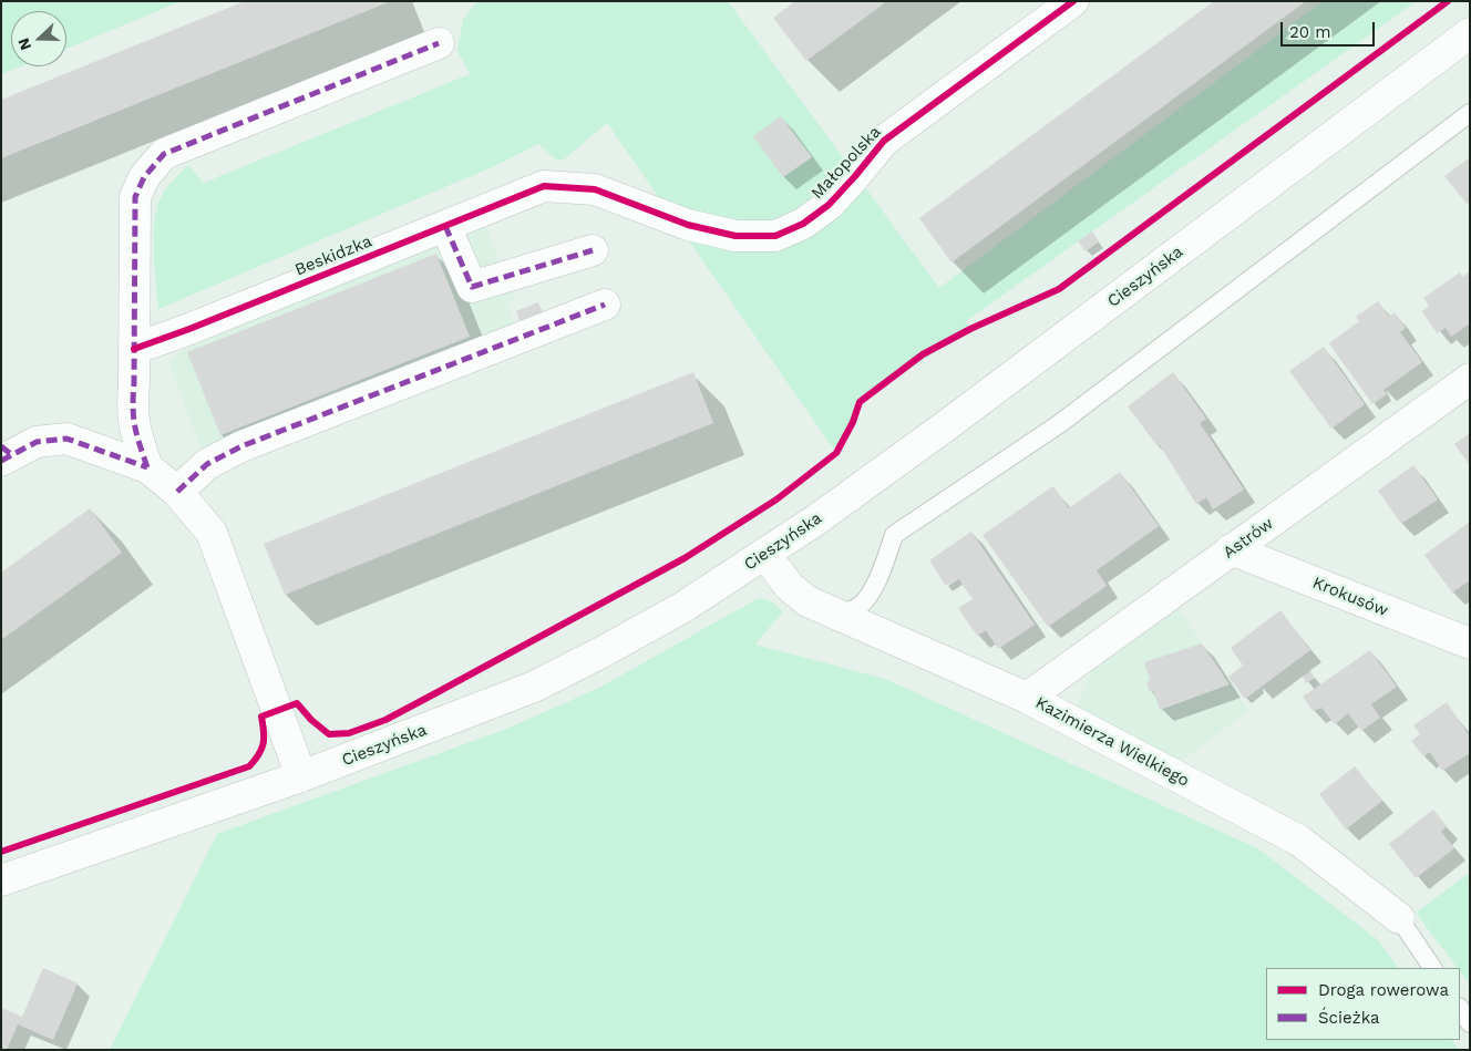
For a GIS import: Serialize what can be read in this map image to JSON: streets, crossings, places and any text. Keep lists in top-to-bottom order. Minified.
{"streets":{"street":["Małopolska","Beskidzka","Cieszyńska","Astrów","Krokusów","Kazimierza Wielkiego"]},"crossings":[["Małopolska","Beskidzka"],["Cieszyńska","Kazimierza Wielkiego"],["Astrów","Krokusów"],["Astrów","Kazimierza Wielkiego"]],"legend":["Droga rowerowa","Ścieżka"],"scale_bar":"20 m","north":"left"}
